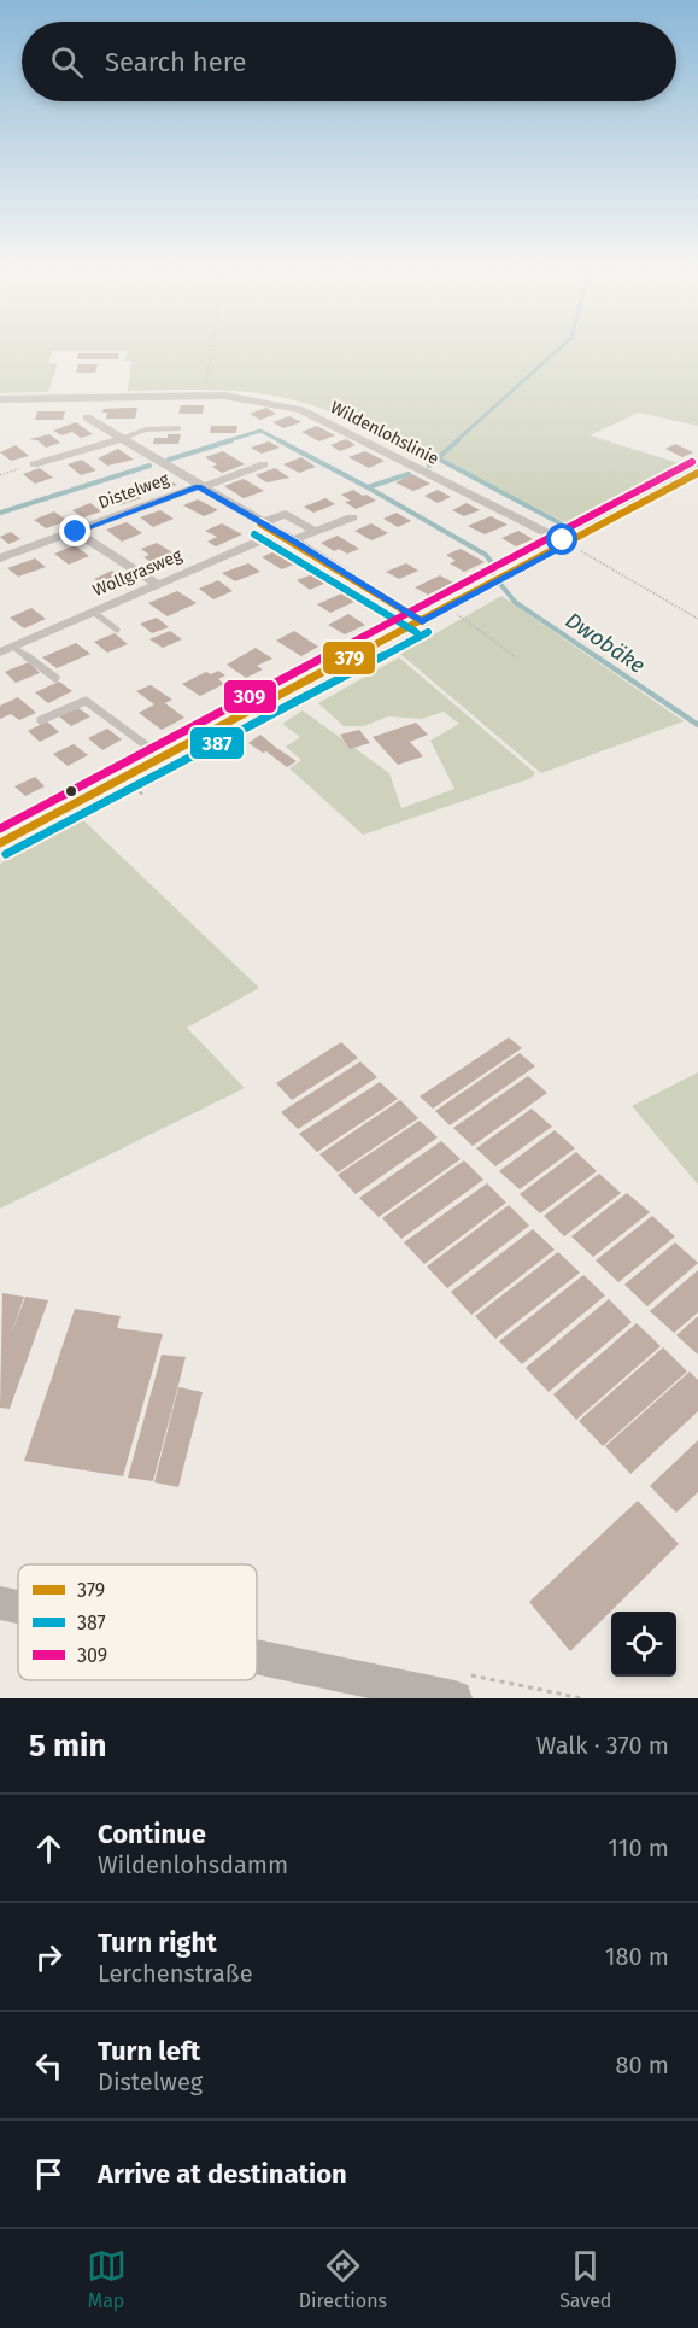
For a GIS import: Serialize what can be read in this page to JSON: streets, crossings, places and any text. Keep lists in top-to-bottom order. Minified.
{"streets":{"street":["Wildenlohslinie","Distelweg","Wollgrasweg"]},"water":["Dwobäke"],"lines":["transit line 309","transit line 379","transit line 387"],"legend":["379","387","309"],"page":{"search":"Search here","heading":["5 min","Walk · 370 m"],"list":[["Continue","Wildenlohsdamm","110 m"],["Turn right","Lerchenstraße","180 m"],["Turn left","Distelweg","80 m"],"Arrive at destination"],"nav":["Map","Directions","Saved"]}}
